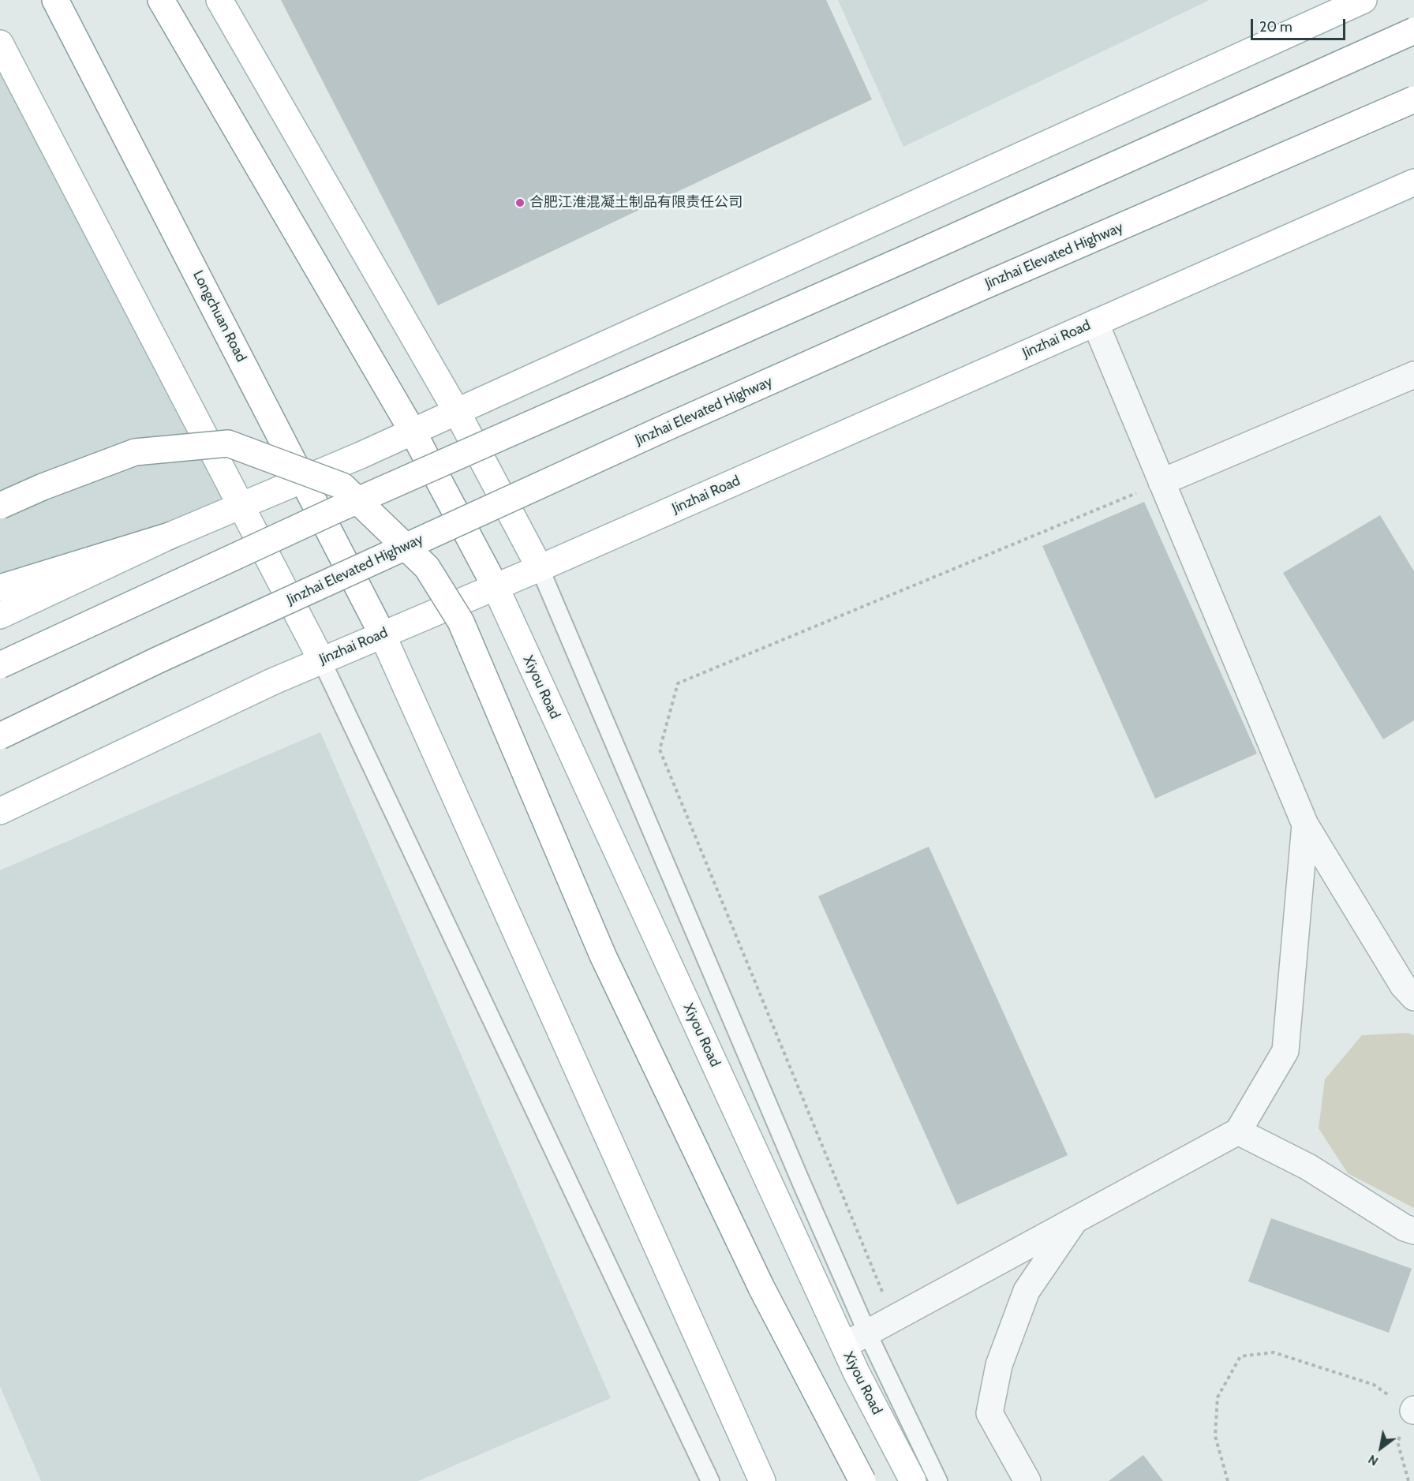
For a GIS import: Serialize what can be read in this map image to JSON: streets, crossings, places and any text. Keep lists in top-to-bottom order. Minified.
{"streets":{"main road":["Jinzhai Elevated Highway","Longchuan Road","Jinzhai Road","Xiyou Road"]},"crossings":[["Longchuan Road","Jinzhai Road"],["Jinzhai Road","Xiyou Road"]],"places":["合肥江淮混凝土制品有限责任公司"],"scale_bar":"20 m","north":"bottom left"}
